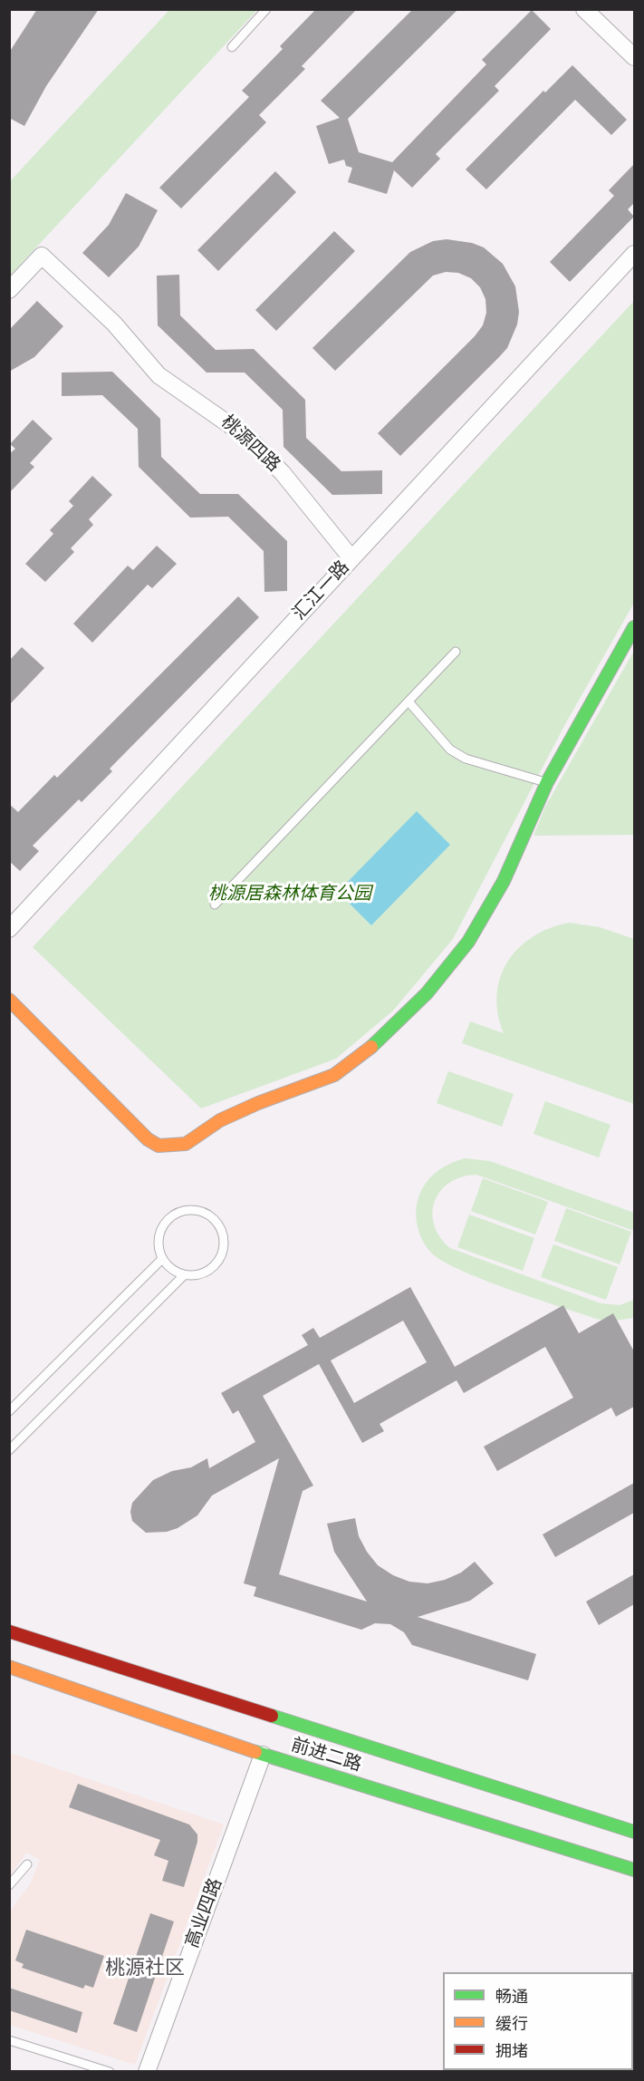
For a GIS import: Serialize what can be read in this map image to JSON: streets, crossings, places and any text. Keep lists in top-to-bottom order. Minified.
{"streets":{"main road":["前进二路"],"street":["桃源四路","汇江一路","高业四路"]},"crossings":[["桃源四路","汇江一路"],["前进二路","高业四路"]],"districts":["桃源社区"],"parks":["桃源居森林体育公园"],"legend":["畅通","缓行","拥堵"]}
